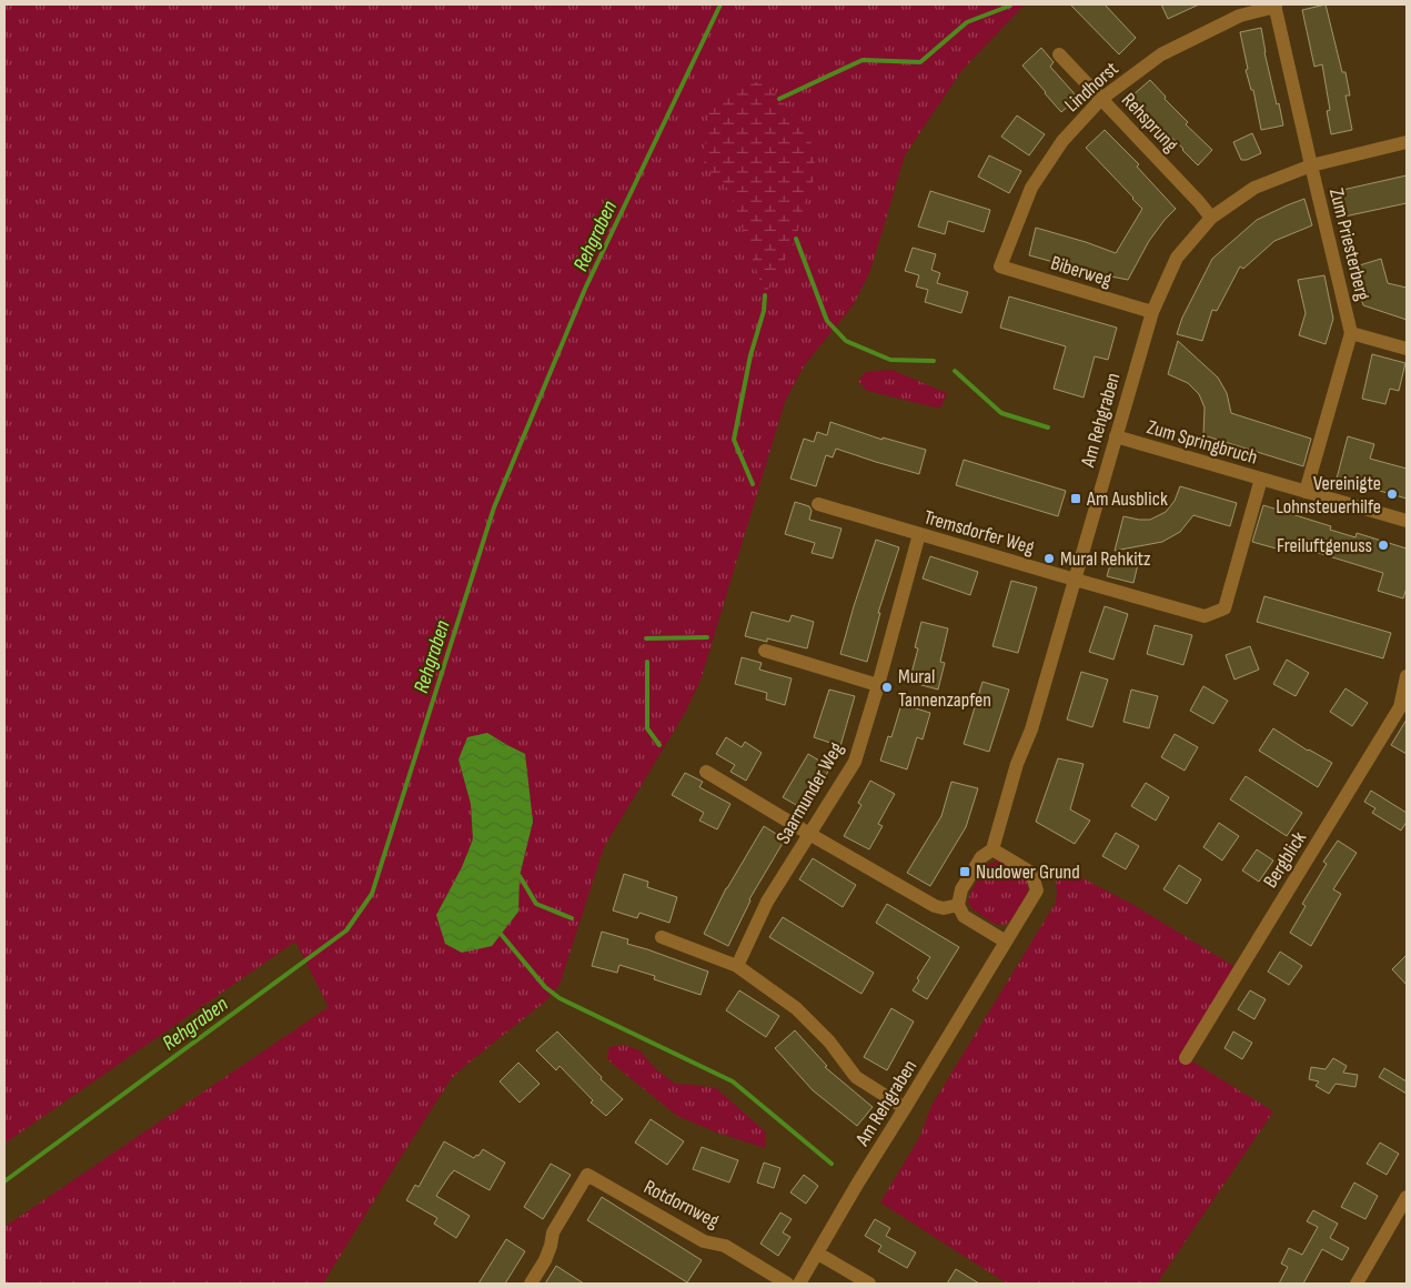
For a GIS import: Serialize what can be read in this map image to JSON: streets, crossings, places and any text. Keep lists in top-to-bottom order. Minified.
{"streets":{"street":["Lindhorst","Rehsprung","Zum Priesterberg","Biberweg","Am Rehgraben","Zum Springbruch","Tremsdorfer Weg","Saarmunder Weg","Bergblick","Rotdornweg"]},"crossings":[["Lindhorst","Rehsprung"],["Lindhorst","Zum Priesterberg"],["Lindhorst","Biberweg"],["Rehsprung","Am Rehgraben"],["Zum Priesterberg","Am Rehgraben"],["Zum Priesterberg","Zum Springbruch"],["Biberweg","Am Rehgraben"],["Am Rehgraben","Zum Springbruch"],["Am Rehgraben","Tremsdorfer Weg"],["Zum Springbruch","Tremsdorfer Weg"],["Tremsdorfer Weg","Saarmunder Weg"]],"water":["Rehgraben"],"places":{"other":["Vereinigte Lohnsteuerhilfe","Freiluftgenuss","Mural Rehkitz","Mural Tannenzapfen"],"transit":["Am Ausblick","Nudower Grund"]}}
